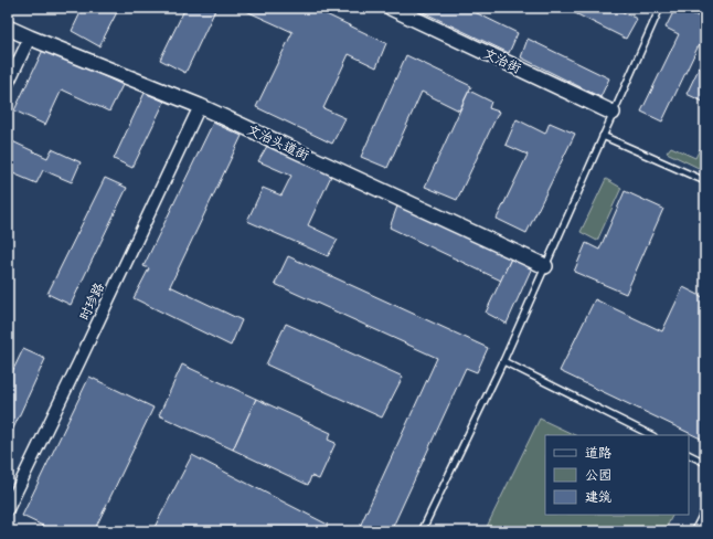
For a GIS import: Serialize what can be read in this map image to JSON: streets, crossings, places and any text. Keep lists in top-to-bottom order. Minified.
{"streets":{"street":["文治街","文治头道街","时珍路"]},"crossings":[["文治头道街","时珍路"]],"legend":["道路","公园","建筑"]}
